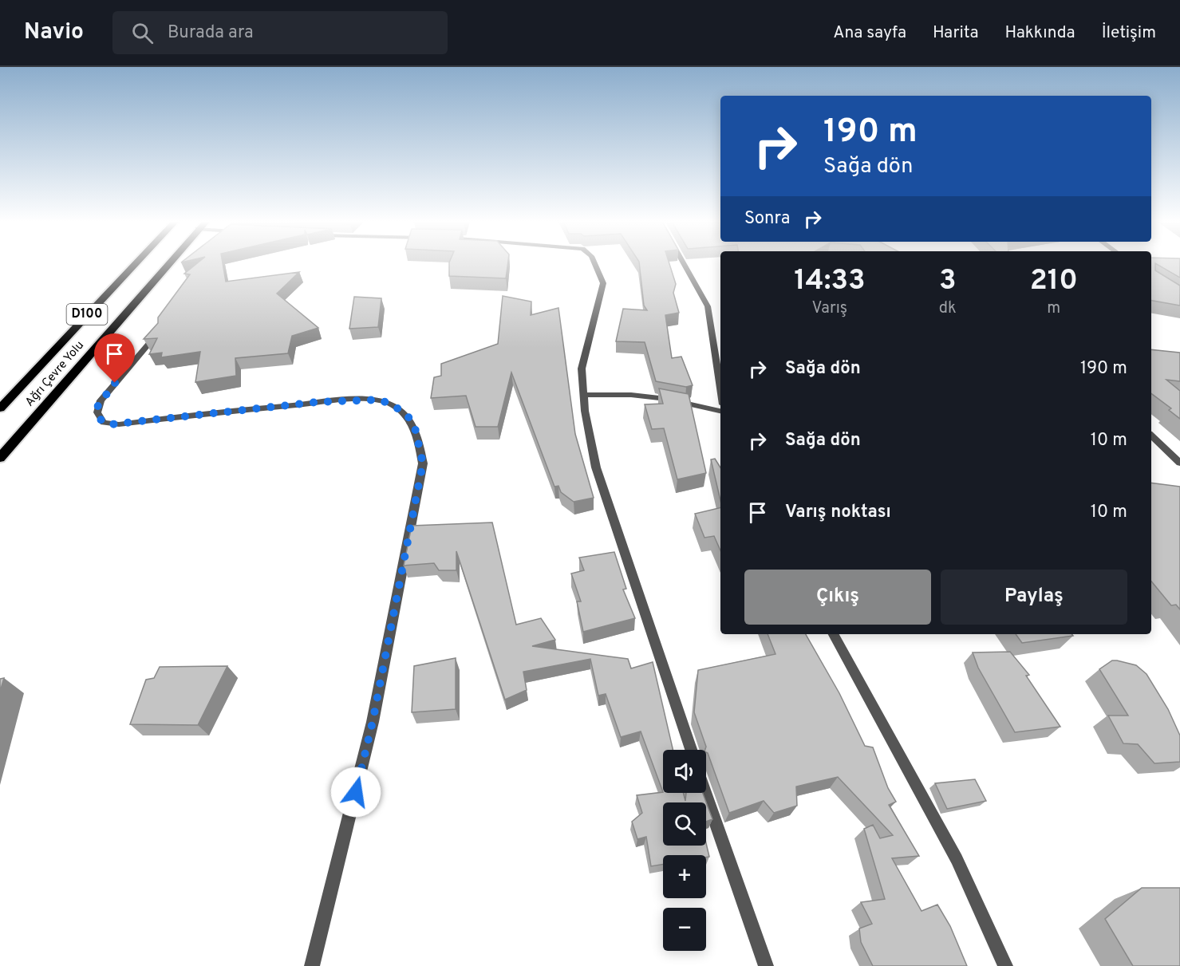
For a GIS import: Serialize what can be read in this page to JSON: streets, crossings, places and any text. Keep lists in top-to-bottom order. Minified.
{"streets":{"highway":["D100","Ağrı Çevre Yolu"]},"page":{"header":"Navio","search":"Burada ara","nav":["Ana sayfa","Harita","Hakkında","İletişim"],"turn":["190 m","Sağa dön"],"then":"Sonra","eta":["14:33","Varış","3","dk","210","m"],"list":[{"name":"Sağa dön","value":"190 m"},{"name":"Sağa dön","value":"10 m"},{"name":"Varış noktası","value":"10 m"}],"buttons":["Çıkış","Paylaş"],"map_buttons":["+","−"]}}
